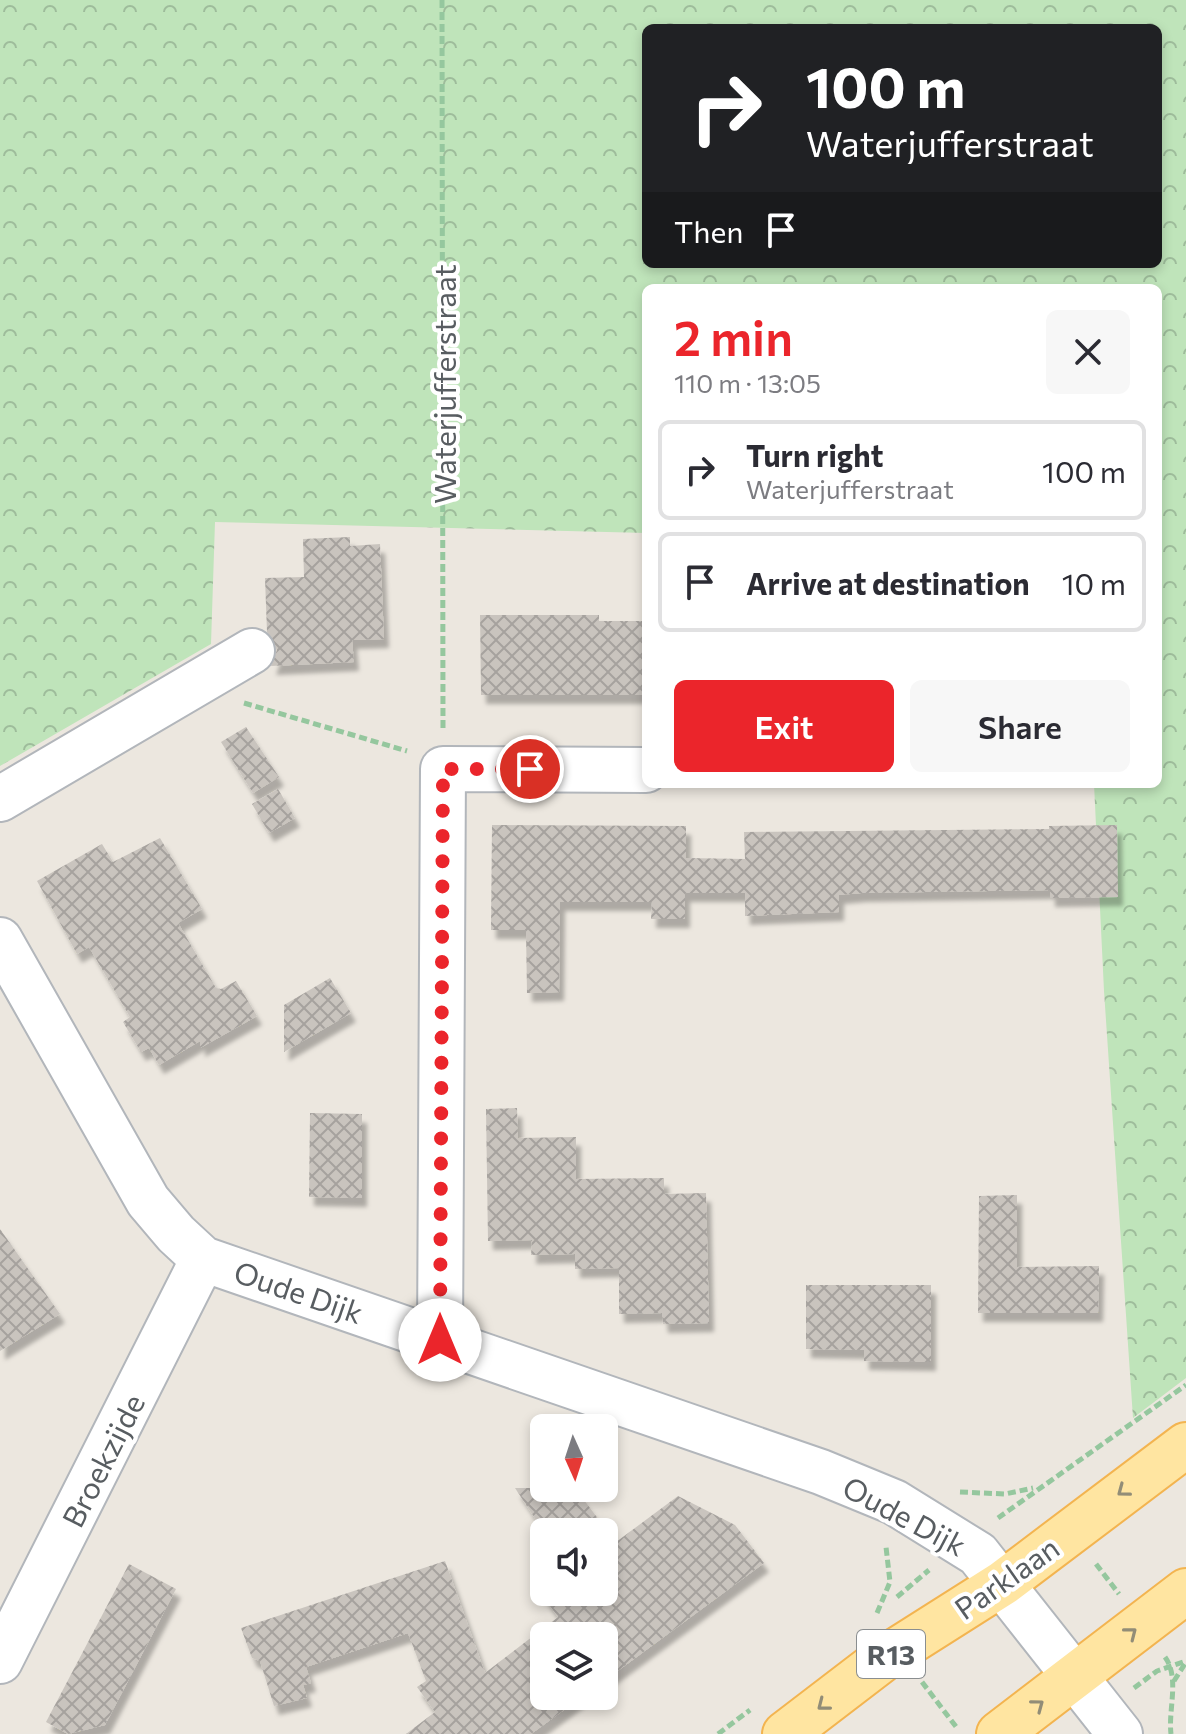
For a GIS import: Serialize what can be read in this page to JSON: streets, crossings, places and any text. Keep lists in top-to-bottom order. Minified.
{"streets":{"main road":["Parklaan","R13"],"street":["Oude Dijk","Broekzijde"],"path":["Waterjufferstraat"]},"crossings":[["Oude Dijk","Broekzijde"],["Oude Dijk","Parklaan"]],"north":"bottom","page":{"turn":["100 m","Waterjufferstraat"],"then":"Then","heading":["2 min","110 m · 13:05"],"list":[{"name":"Turn right","note":"Waterjufferstraat","value":"100 m"},{"name":"Arrive at destination","value":"10 m"}],"buttons":["Exit","Share"]}}
